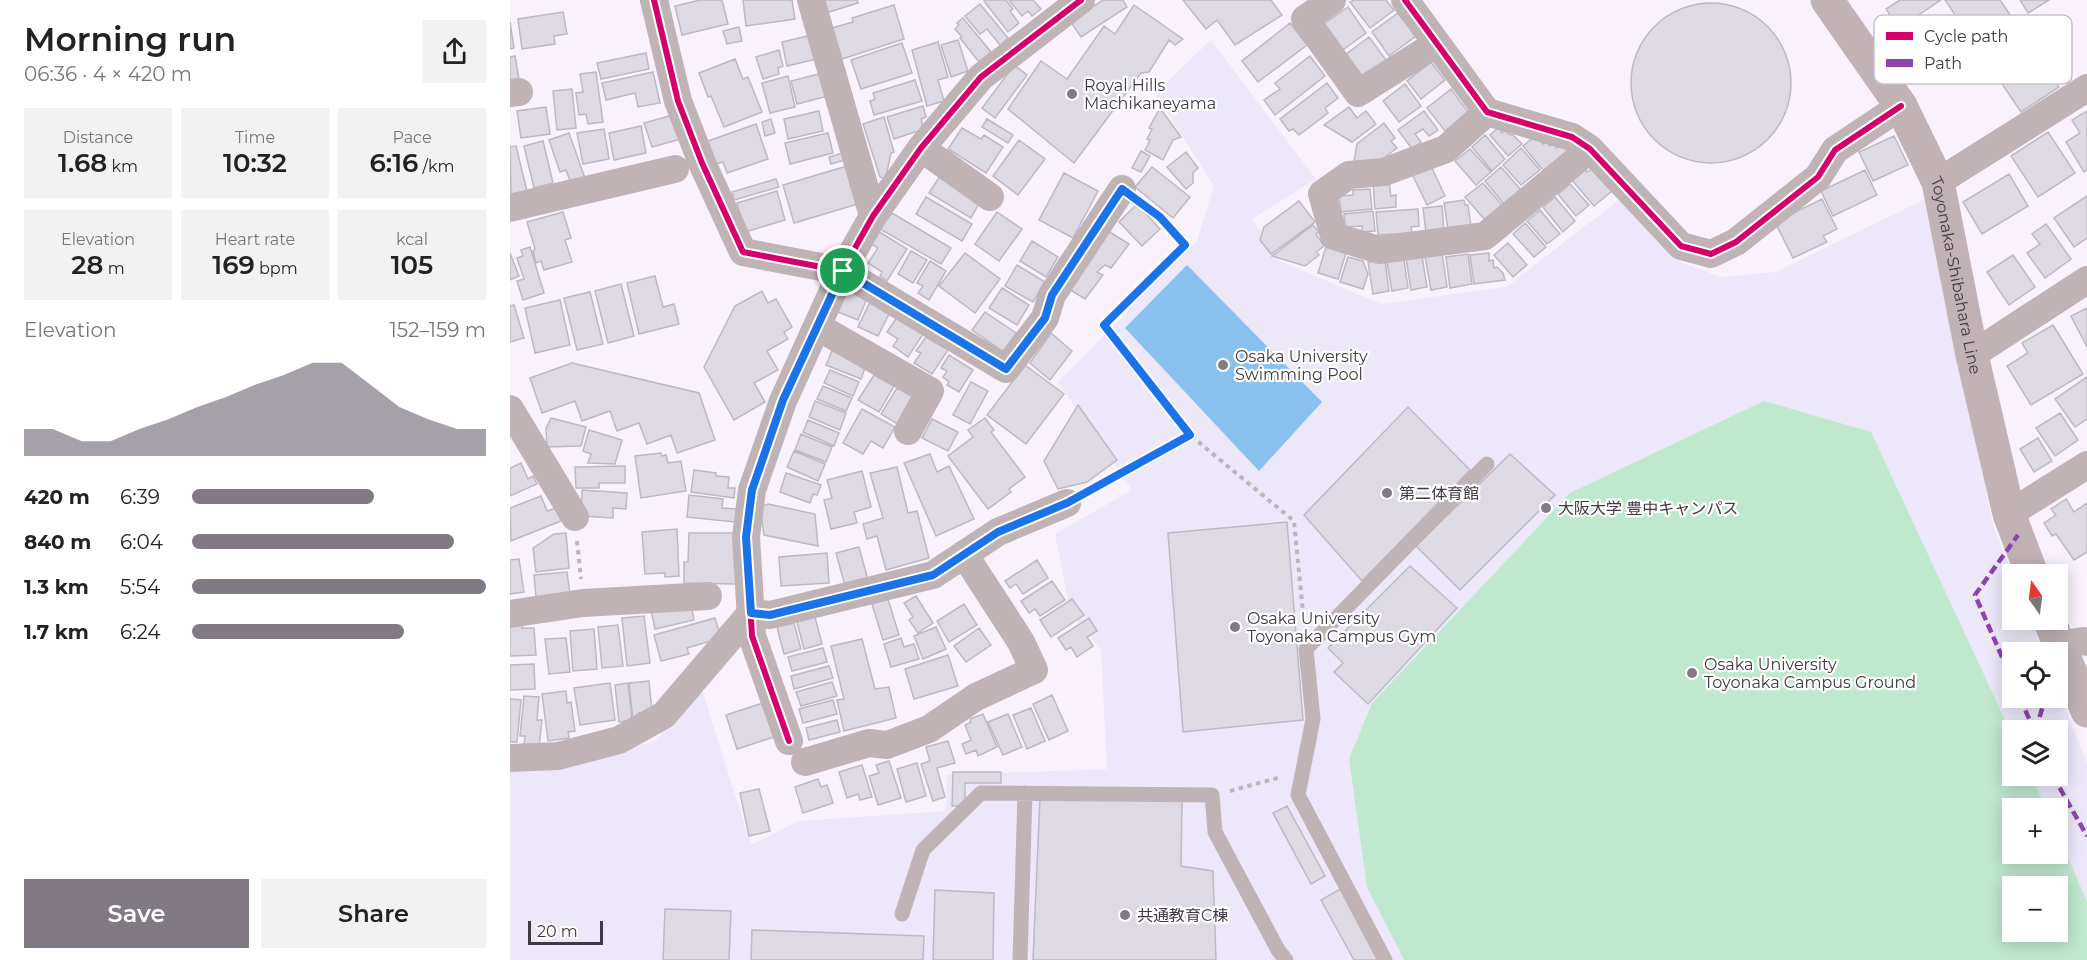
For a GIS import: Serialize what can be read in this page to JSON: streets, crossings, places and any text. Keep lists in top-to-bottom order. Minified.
{"streets":{"street":["Toyonaka-Shibahara Line"]},"places":["Royal Hills Machikaneyama","Osaka University Swimming Pool","第二体育館","大阪大学 豊中キャンパス","Osaka University Toyonaka Campus Gym","Osaka University Toyonaka Campus Ground","共通教育C棟"],"legend":["Cycle path","Path"],"scale_bar":"20 m","north":"top","page":{"heading":["Morning run","06:36 · 4 × 420 m"],"stats":[["Distance","1.68 km"],["Time","10:32"],["Pace","6:16 /km"],["Elevation","28 m"],["Heart rate","169 bpm"],["kcal","105"]],"chart":["Elevation","152–159 m"],"list":[{"name":"420 m","note":"6:39"},{"name":"840 m","note":"6:04"},{"name":"1.3 km","note":"5:54"},{"name":"1.7 km","note":"6:24"}],"map_buttons":["+","−"],"buttons":["Save","Share"],"scale":"20 m"}}
